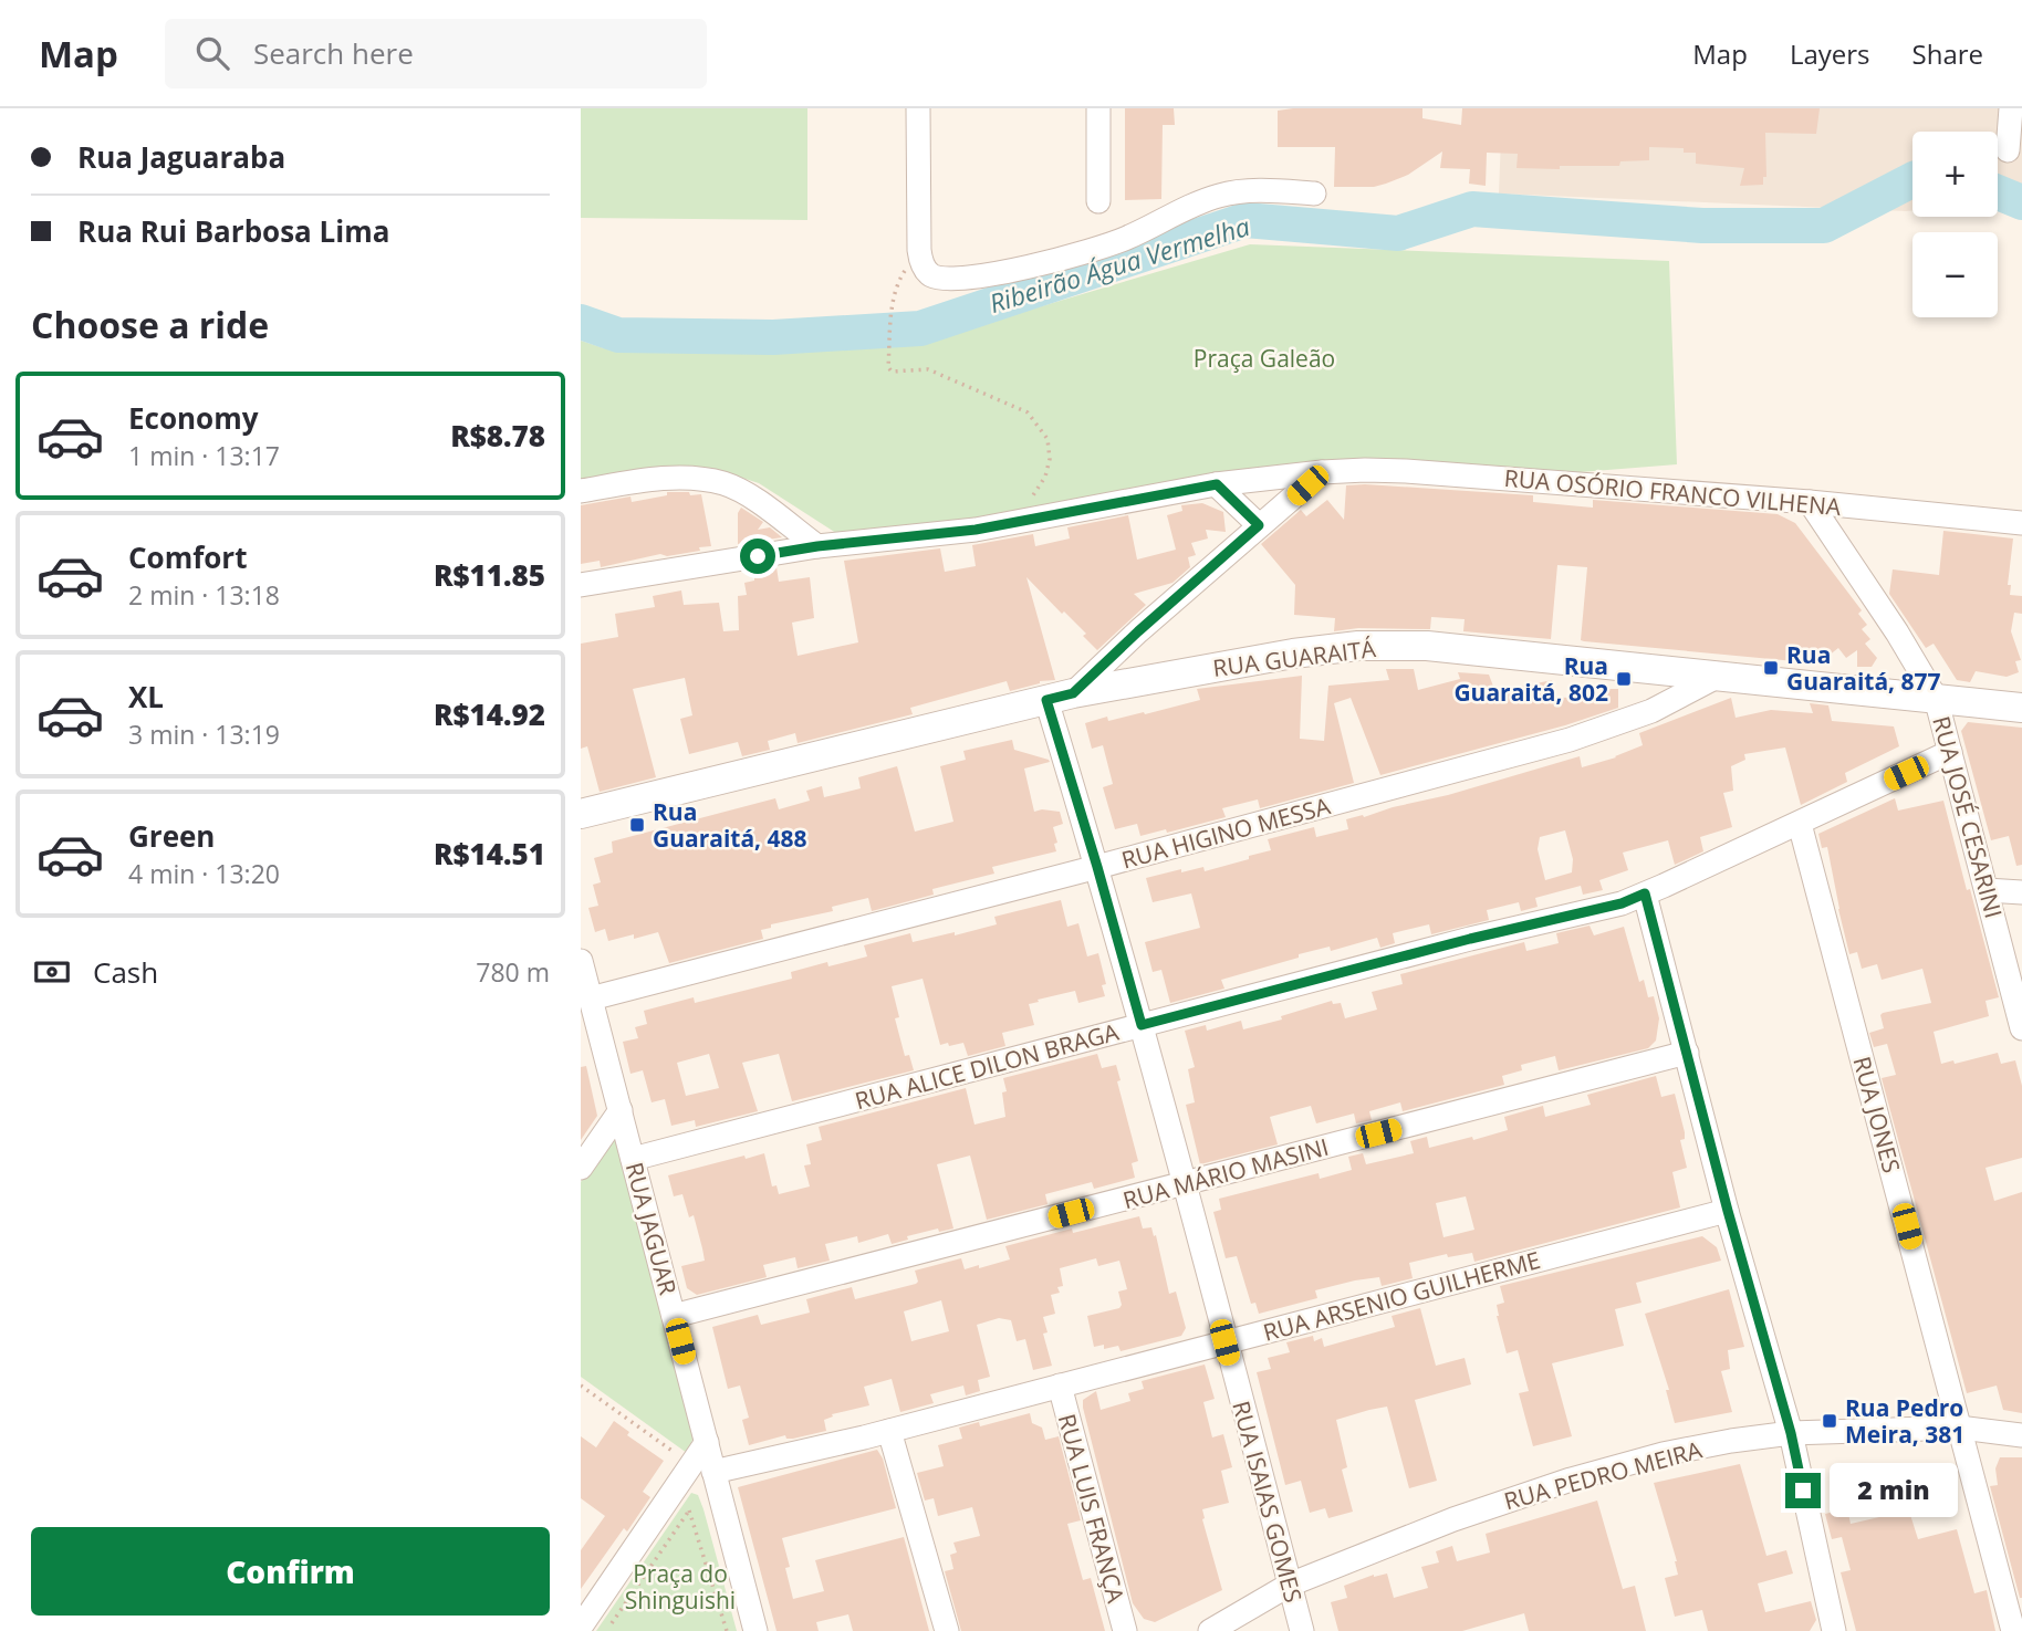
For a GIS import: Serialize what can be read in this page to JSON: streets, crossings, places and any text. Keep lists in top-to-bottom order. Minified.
{"streets":{"street":["RUA OSÓRIO FRANCO VILHENA","RUA GUARAITÁ","RUA JOSÉ CESARINI","RUA HIGINO MESSA","RUA ALICE DILON BRAGA","RUA JONES","RUA MÁRIO MASINI","RUA JAGUAR","RUA ARSENIO GUILHERME","RUA PEDRO MEIRA","RUA ISAIAS GOMES","RUA LUIS FRANÇA"]},"crossings":[["RUA OSÓRIO FRANCO VILHENA","RUA JOSÉ CESARINI"],["RUA GUARAITÁ","RUA JOSÉ CESARINI"],["RUA GUARAITÁ","RUA HIGINO MESSA"],["RUA GUARAITÁ","RUA ISAIAS GOMES"],["RUA JOSÉ CESARINI","RUA ALICE DILON BRAGA"],["RUA HIGINO MESSA","RUA JAGUAR"],["RUA HIGINO MESSA","RUA ISAIAS GOMES"],["RUA ALICE DILON BRAGA","RUA JONES"],["RUA ALICE DILON BRAGA","RUA JAGUAR"],["RUA ALICE DILON BRAGA","RUA ISAIAS GOMES"],["RUA JONES","RUA PEDRO MEIRA"],["RUA MÁRIO MASINI","RUA JAGUAR"],["RUA MÁRIO MASINI","RUA ISAIAS GOMES"],["RUA JAGUAR","RUA ARSENIO GUILHERME"],["RUA ARSENIO GUILHERME","RUA ISAIAS GOMES"],["RUA ARSENIO GUILHERME","RUA LUIS FRANÇA"],["RUA PEDRO MEIRA","RUA ISAIAS GOMES"]],"water":["Ribeirão Água Vermelha"],"parks":["Praça Galeão","Praça do Shinguishi"],"places":{"transit":["Rua Guaraitá, 877","Rua Guaraitá, 802","Rua Guaraitá, 488","Rua Pedro Meira, 381"]},"page":{"header":"Map","search":"Search here","nav":["Map","Layers","Share"],"banner":["Rua Jaguaraba","Rua Rui Barbosa Lima"],"map_buttons":["+","−"],"heading":"Choose a ride","list":[{"name":"Economy","note":"1 min · 13:17","value":"R$8.78"},{"name":"Comfort","note":"2 min · 13:18","value":"R$11.85"},{"name":"XL","note":"3 min · 13:19","value":"R$14.92"},{"name":"Green","note":"4 min · 13:20","value":"R$14.51"}],"pay":["Cash","780 m"],"bubble":"2 min","buttons":"Confirm"}}
